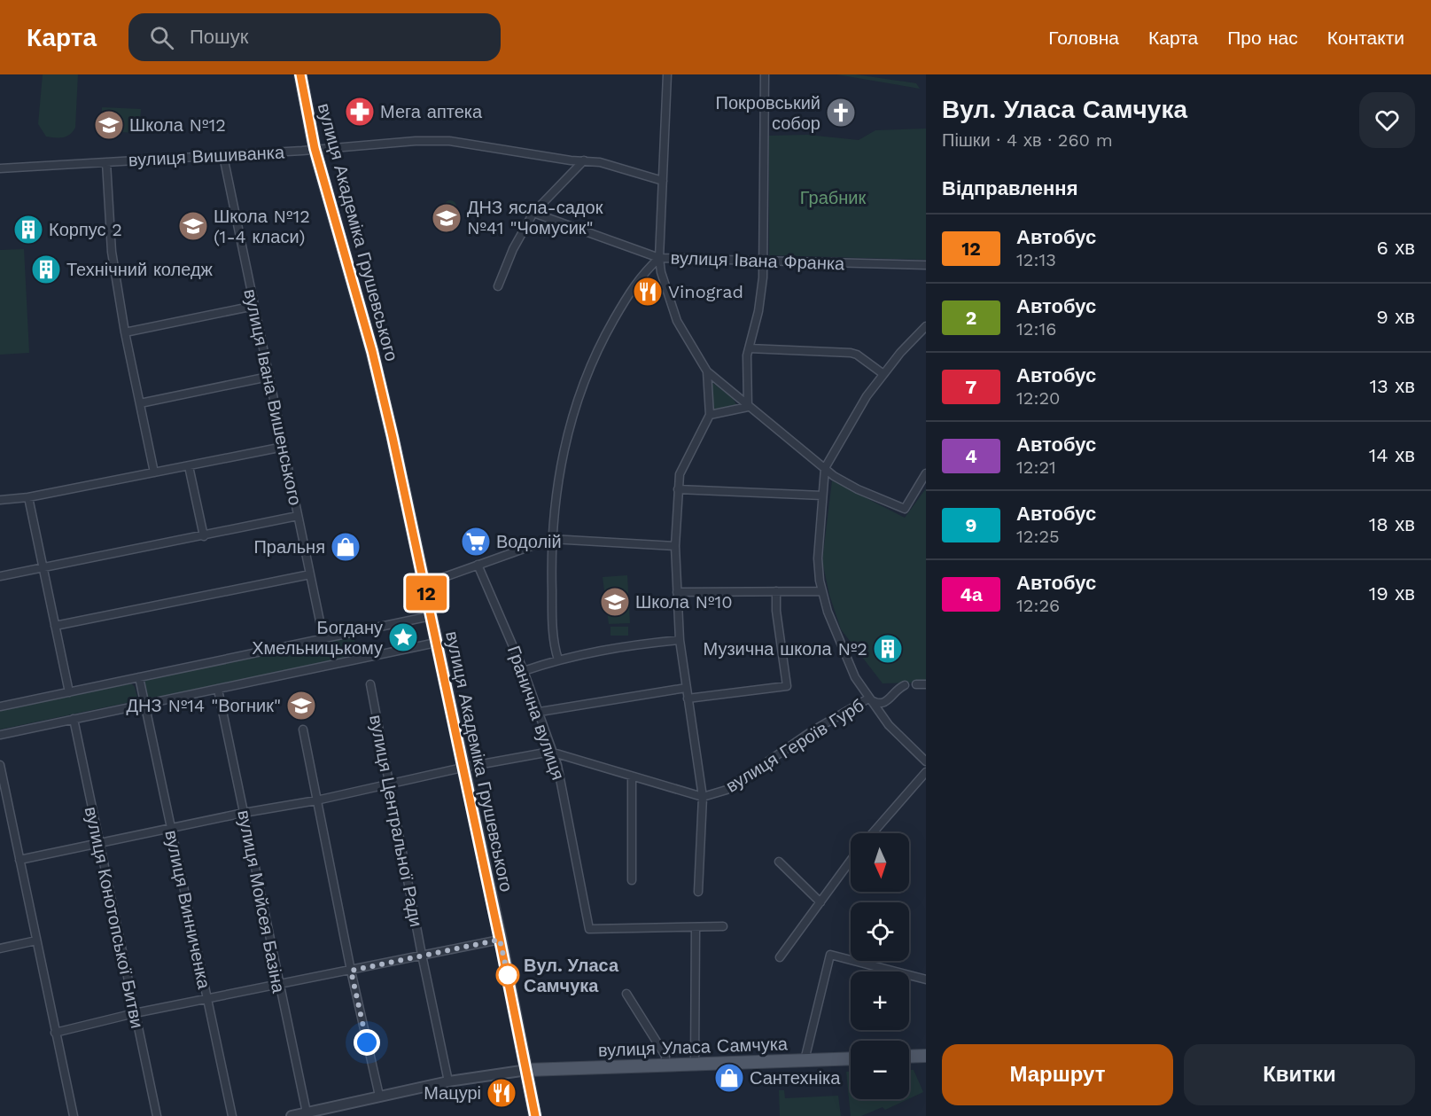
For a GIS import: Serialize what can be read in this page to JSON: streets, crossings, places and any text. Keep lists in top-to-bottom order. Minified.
{"streets":{"main road":["вулиця Академіка Грушевського","вулиця Уласа Самчука"],"street":["вулиця Вишиванка","вулиця Івана Франка","вулиця Івана Вишенського","Гранична вулиця","вулиця Героїв Гурб","вулиця Центральної Ради","вулиця Мойсея Базіна","вулиця Винниченка","вулиця Конотопської Битви"]},"crossings":[["вулиця Вишиванка","вулиця Академіка Грушевського"],["вулиця Вишиванка","вулиця Івана Вишенського"],["вулиця Академіка Грушевського","вулиця Героїв Гурб"],["вулиця Академіка Грушевського","вулиця Уласа Самчука"],["Гранична вулиця","вулиця Героїв Гурб"],["вулиця Героїв Гурб","вулиця Центральної Ради"],["вулиця Героїв Гурб","вулиця Мойсея Базіна"],["вулиця Героїв Гурб","вулиця Винниченка"],["вулиця Героїв Гурб","вулиця Конотопської Битви"]],"parks":["Грабник"],"places":{"pharmacy":["Мега аптека"],"church":["Покровський собор"],"school or university":["Школа №12","ДНЗ ясла-садок №41 \"Чомусик\"","Школа №12 (1-4 класи)","Школа №10","ДНЗ №14 \"Вогник\""],"building":["Корпус 2","Технічний коледж","Музична школа №2"],"restaurant":["Vinograd","Мацурі"],"supermarket":["Водолій"],"shop":["Пральня","Сантехніка"],"place":["Богдану Хмельницькому"],"other":["Вул. Уласа Самчука"]},"lines":["bus line 12"],"north":"bottom","page":{"header":"Карта","search":"Пошук","nav":["Головна","Карта","Про нас","Контакти"],"on_map":"12","heading":[["Вул. Уласа Самчука","Пішки · 4 хв · 260 m"],"Відправлення"],"list":[{"mark":"12","name":"Автобус","note":"12:13","value":"6 хв"},{"mark":"2","name":"Автобус","note":"12:16","value":"9 хв"},{"mark":"7","name":"Автобус","note":"12:20","value":"13 хв"},{"mark":"4","name":"Автобус","note":"12:21","value":"14 хв"},{"mark":"9","name":"Автобус","note":"12:25","value":"18 хв"},{"mark":"4а","name":"Автобус","note":"12:26","value":"19 хв"}],"map_buttons":["+","−"],"buttons":["Маршрут","Квитки"]}}
